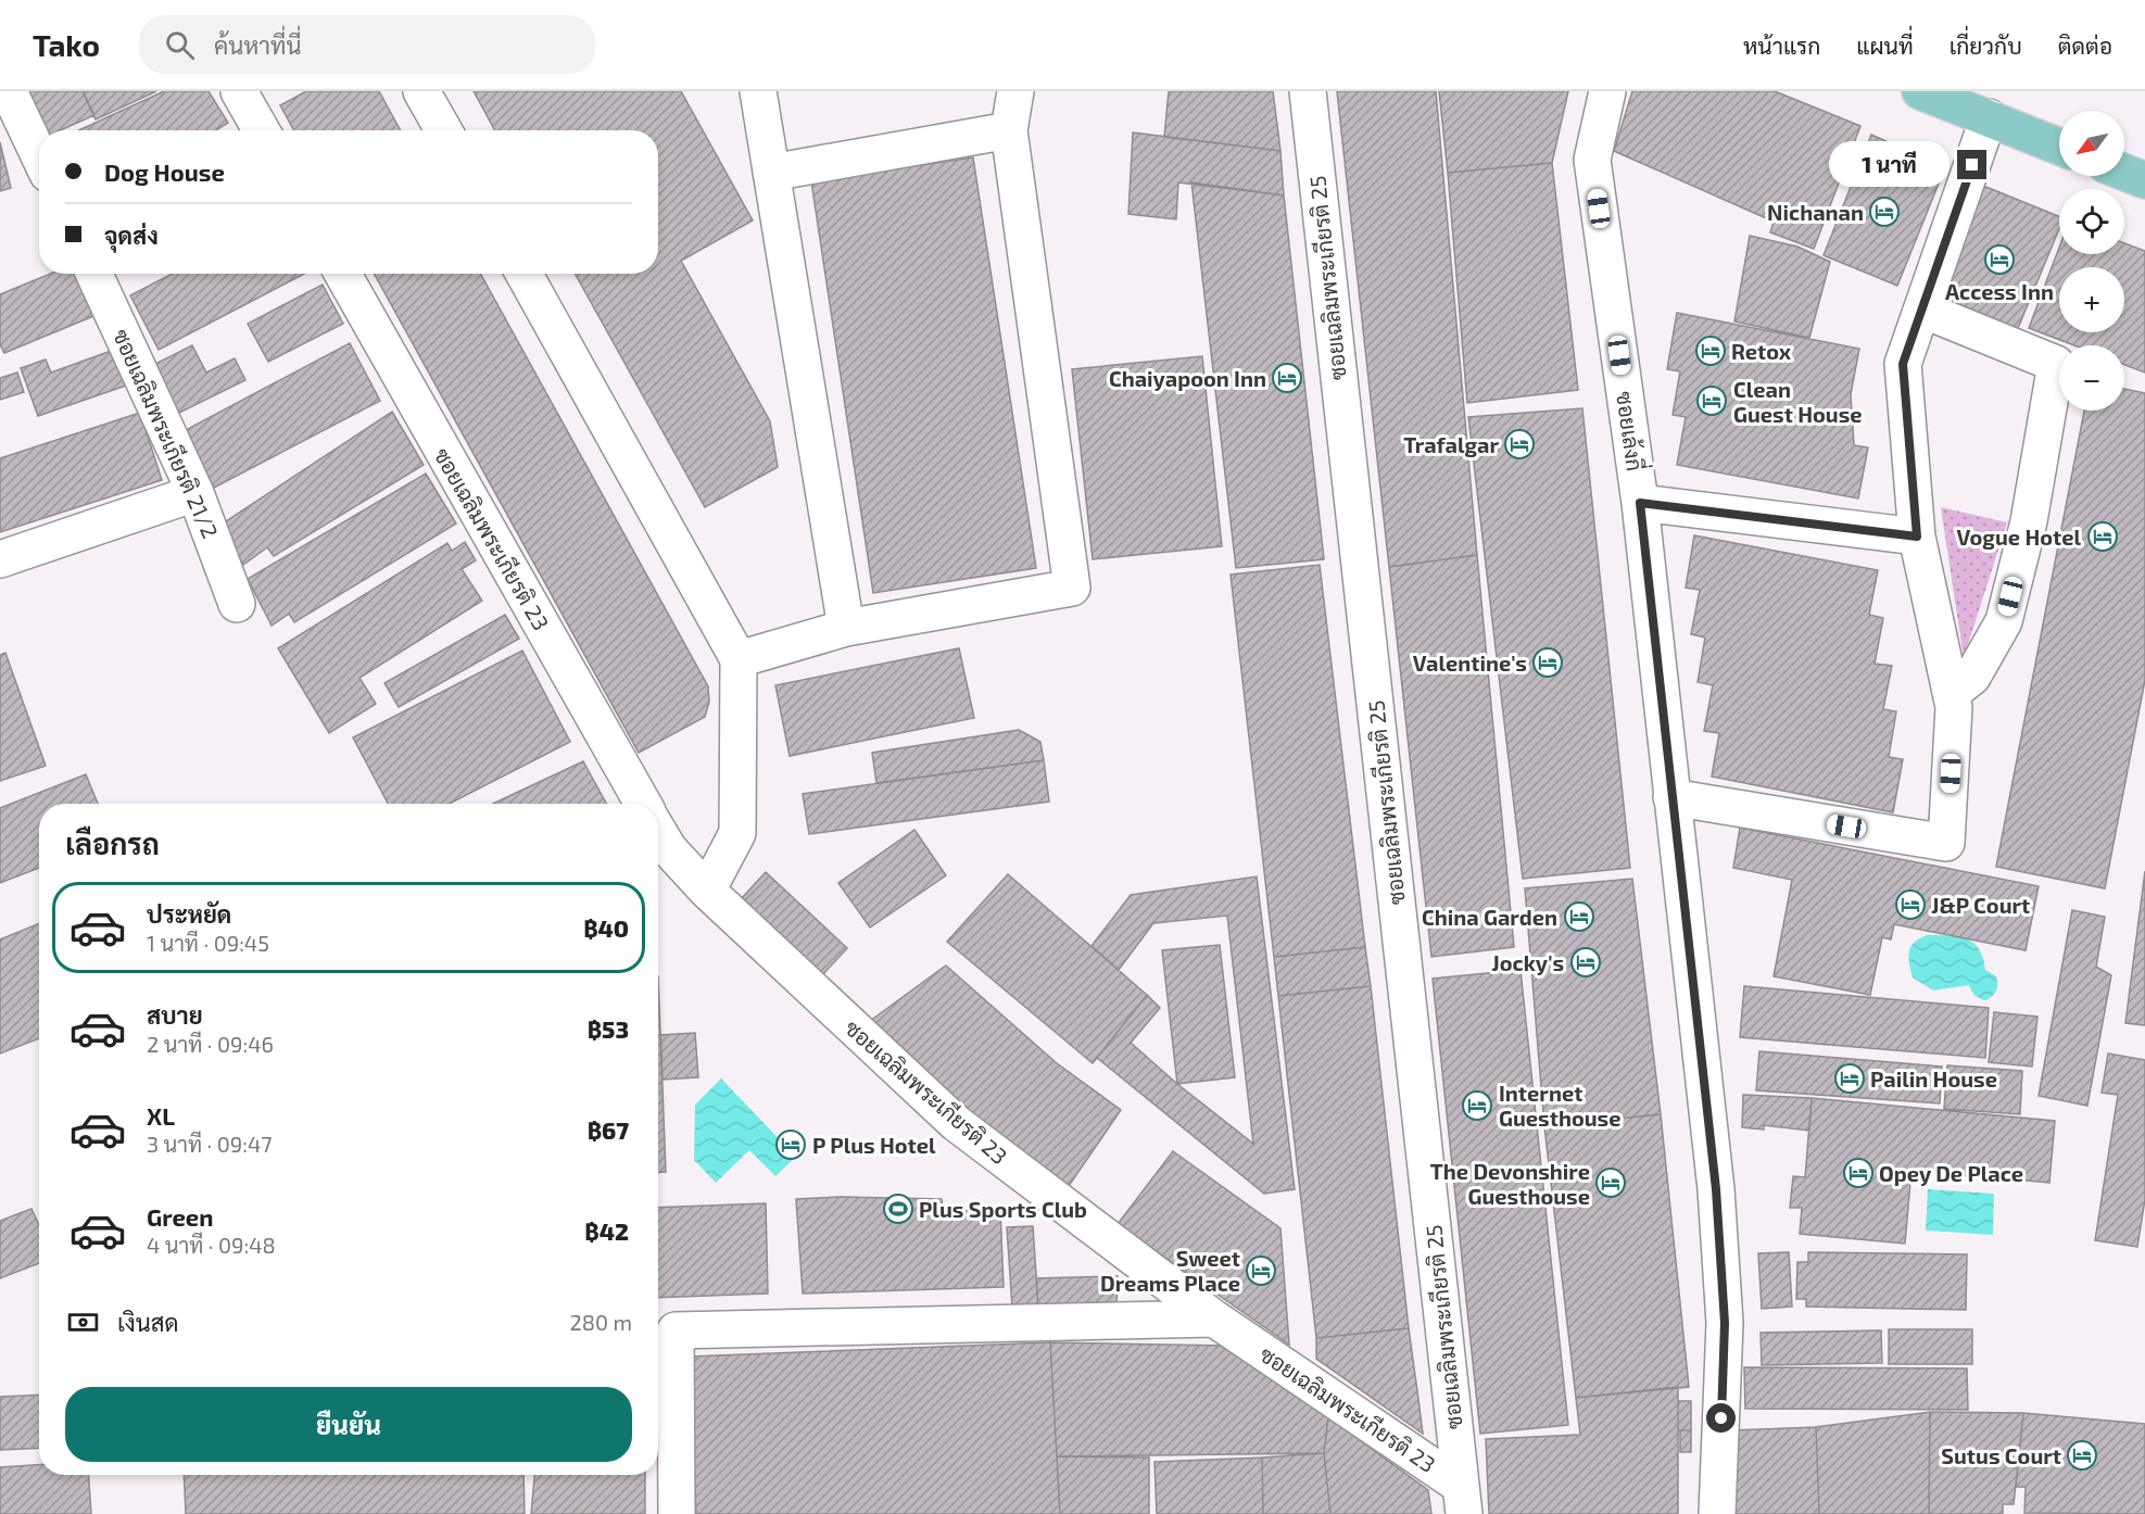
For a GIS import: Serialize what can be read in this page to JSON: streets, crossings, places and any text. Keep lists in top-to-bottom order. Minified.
{"streets":{"street":["ซอยเฉลิมพระเกียรติ 25","ซอยเล้งกี่","ซอยเฉลิมพระเกียรติ 21/2","ซอยเฉลิมพระเกียรติ 23"]},"crossings":[["ซอยเฉลิมพระเกียรติ 25","ซอยเฉลิมพระเกียรติ 23"]],"places":{"hotel":["Nichanan","Access Inn","Retox","Chaiyapoon Inn","Clean Guest House","Trafalgar","Vogue Hotel","Valentine's","J&P Court","China Garden","Jocky's","Pailin House","Internet Guesthouse","P Plus Hotel","Opey De Place","The Devonshire Guesthouse","Sweet Dreams Place","Sutus Court"],"sports":["Plus Sports Club"]},"north":"bottom left","page":{"header":"Tako","search":"ค้นหาที่นี่","nav":["หน้าแรก","แผนที่","เกี่ยวกับ","ติดต่อ"],"map_buttons":["+","−"],"banner":["Dog House","จุดส่ง"],"bubble":"1 นาที","heading":"เลือกรถ","list":[{"name":"ประหยัด","note":"1 นาที · 09:45","value":"฿40"},{"name":"สบาย","note":"2 นาที · 09:46","value":"฿53"},{"name":"XL","note":"3 นาที · 09:47","value":"฿67"},{"name":"Green","note":"4 นาที · 09:48","value":"฿42"}],"pay":["เงินสด","280 m"],"buttons":"ยืนยัน"}}
